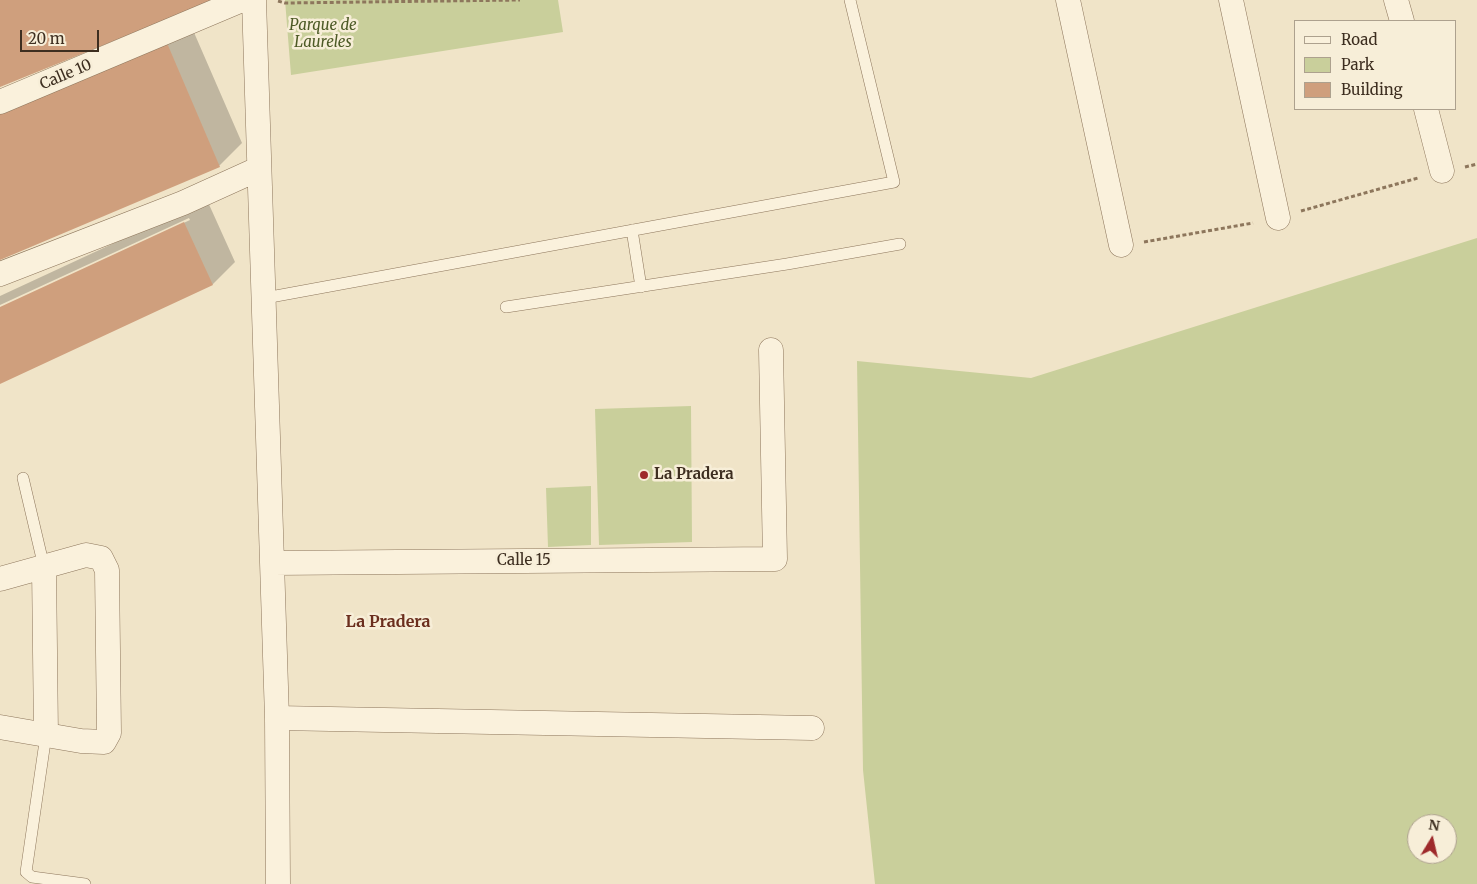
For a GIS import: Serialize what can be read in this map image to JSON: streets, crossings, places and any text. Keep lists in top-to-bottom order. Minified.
{"streets":{"street":["Calle 10","Calle 15"]},"districts":["La Pradera"],"parks":["Parque de Laureles"],"places":["La Pradera"],"legend":["Road","Park","Building"],"scale_bar":"20 m","north":"top"}
